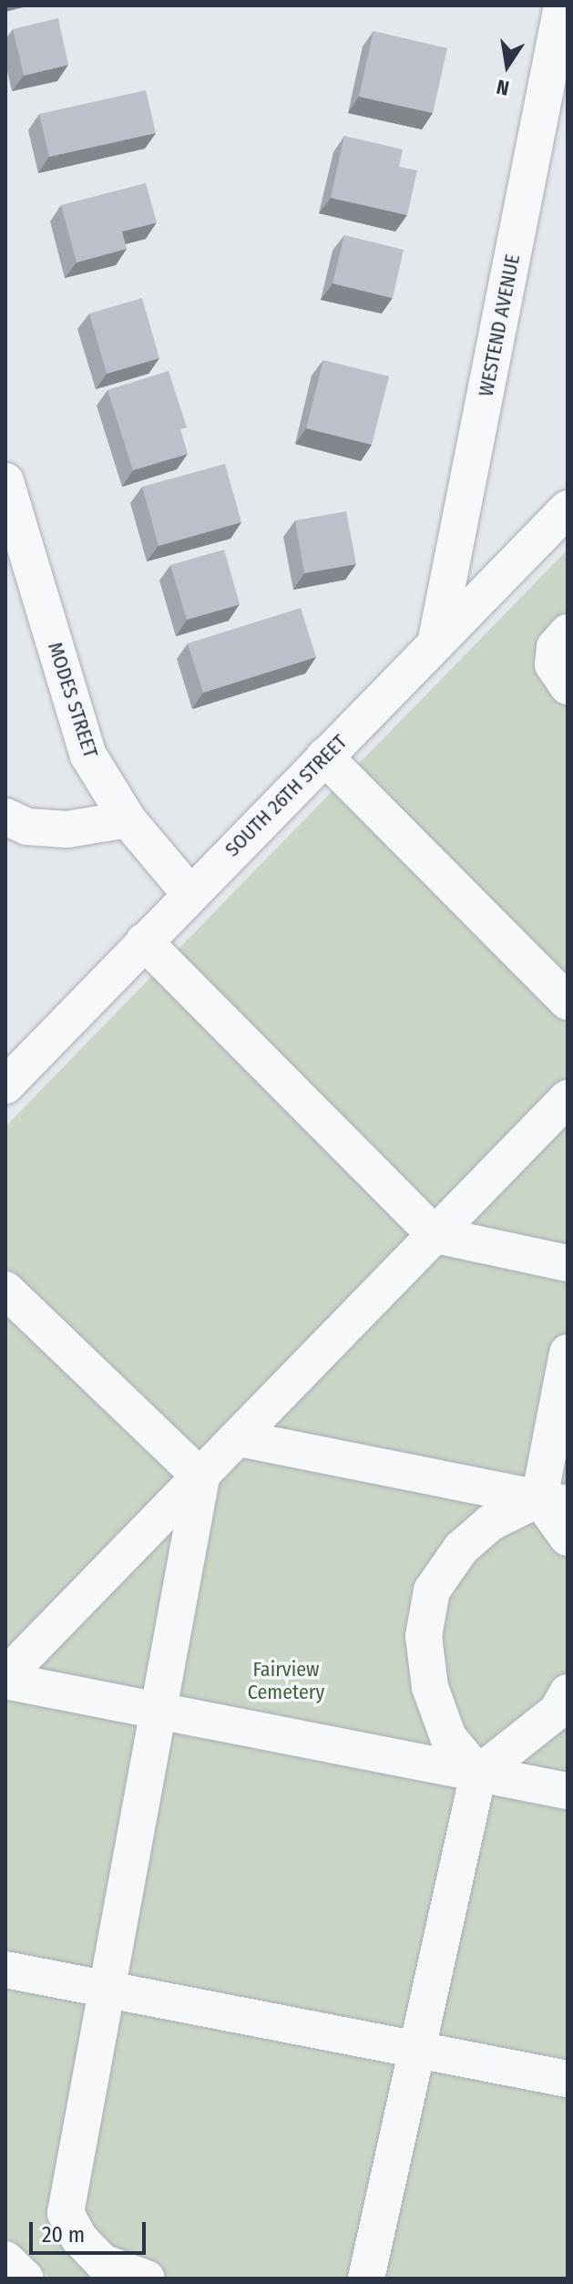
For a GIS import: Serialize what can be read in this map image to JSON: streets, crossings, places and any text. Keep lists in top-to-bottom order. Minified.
{"streets":{"street":["WESTEND AVENUE","MODES STREET","SOUTH 26TH STREET"]},"crossings":[["WESTEND AVENUE","SOUTH 26TH STREET"],["MODES STREET","SOUTH 26TH STREET"]],"parks":["Fairview Cemetery"],"scale_bar":"20 m","north":"bottom"}
